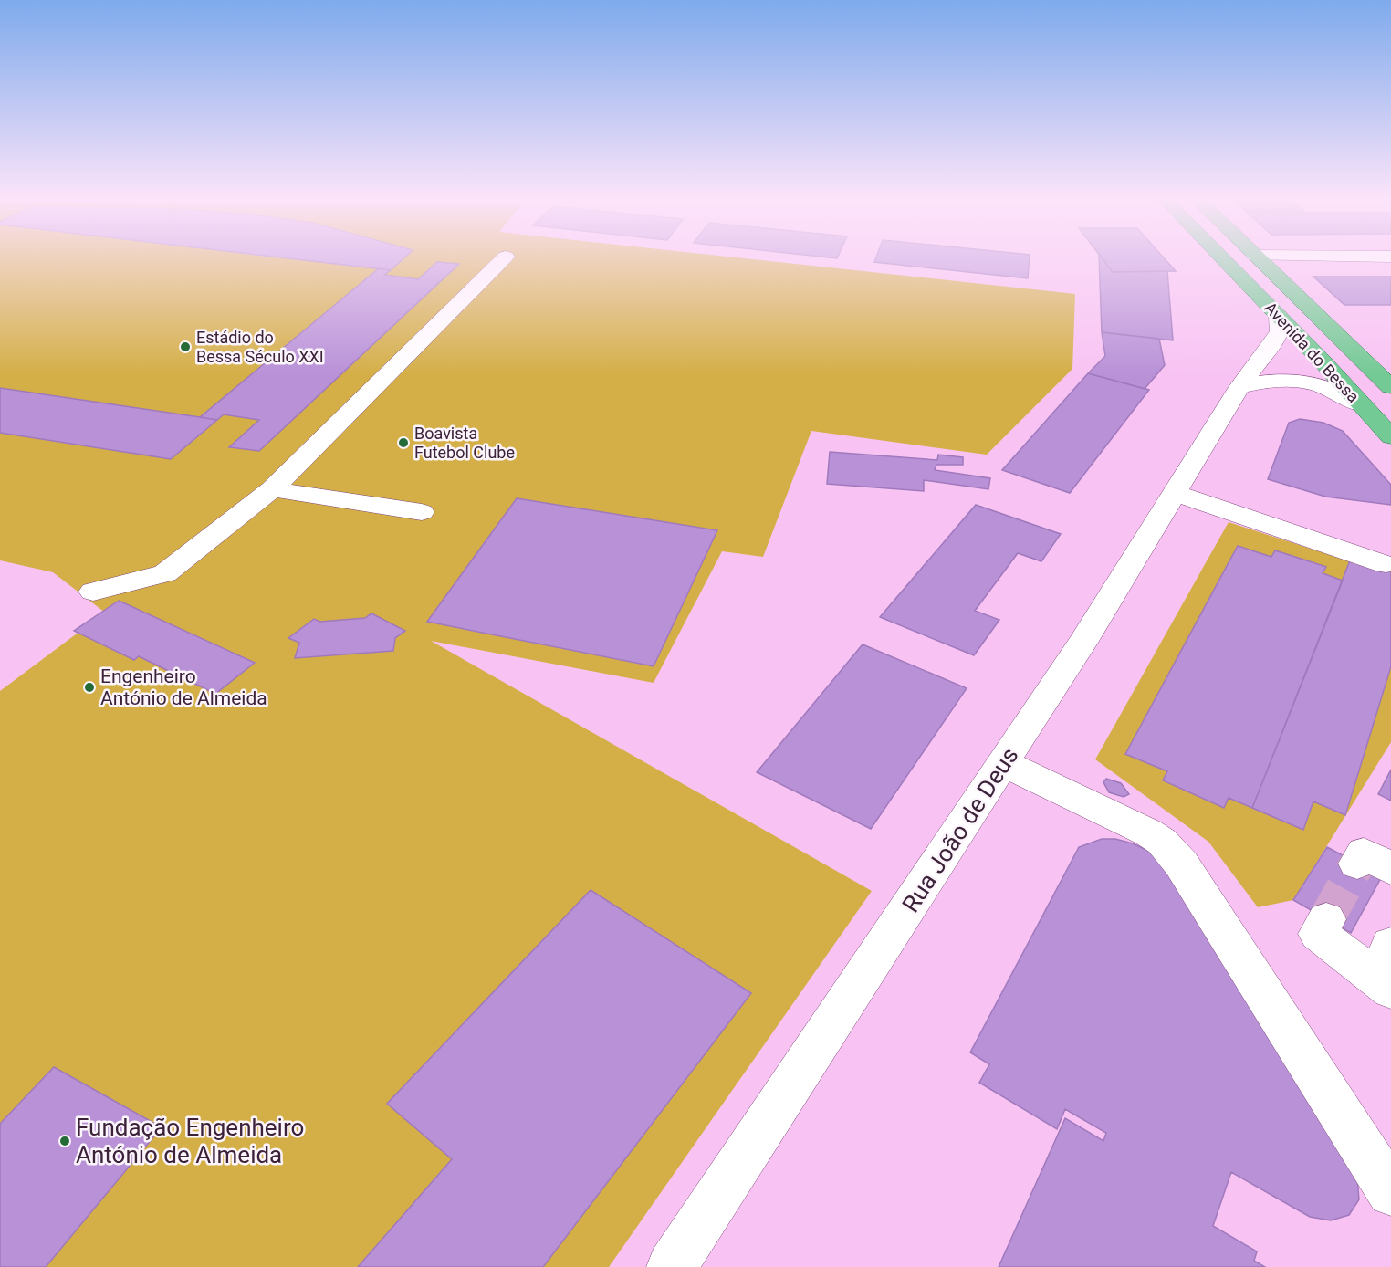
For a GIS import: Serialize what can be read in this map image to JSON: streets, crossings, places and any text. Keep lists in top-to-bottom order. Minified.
{"streets":{"main road":["Avenida do Bessa"],"street":["Rua João de Deus"]},"crossings":[["Avenida do Bessa","Rua João de Deus"]],"places":["Estádio do Bessa Século XXI","Boavista Futebol Clube","Engenheiro António de Almeida","Fundação Engenheiro António de Almeida"]}
